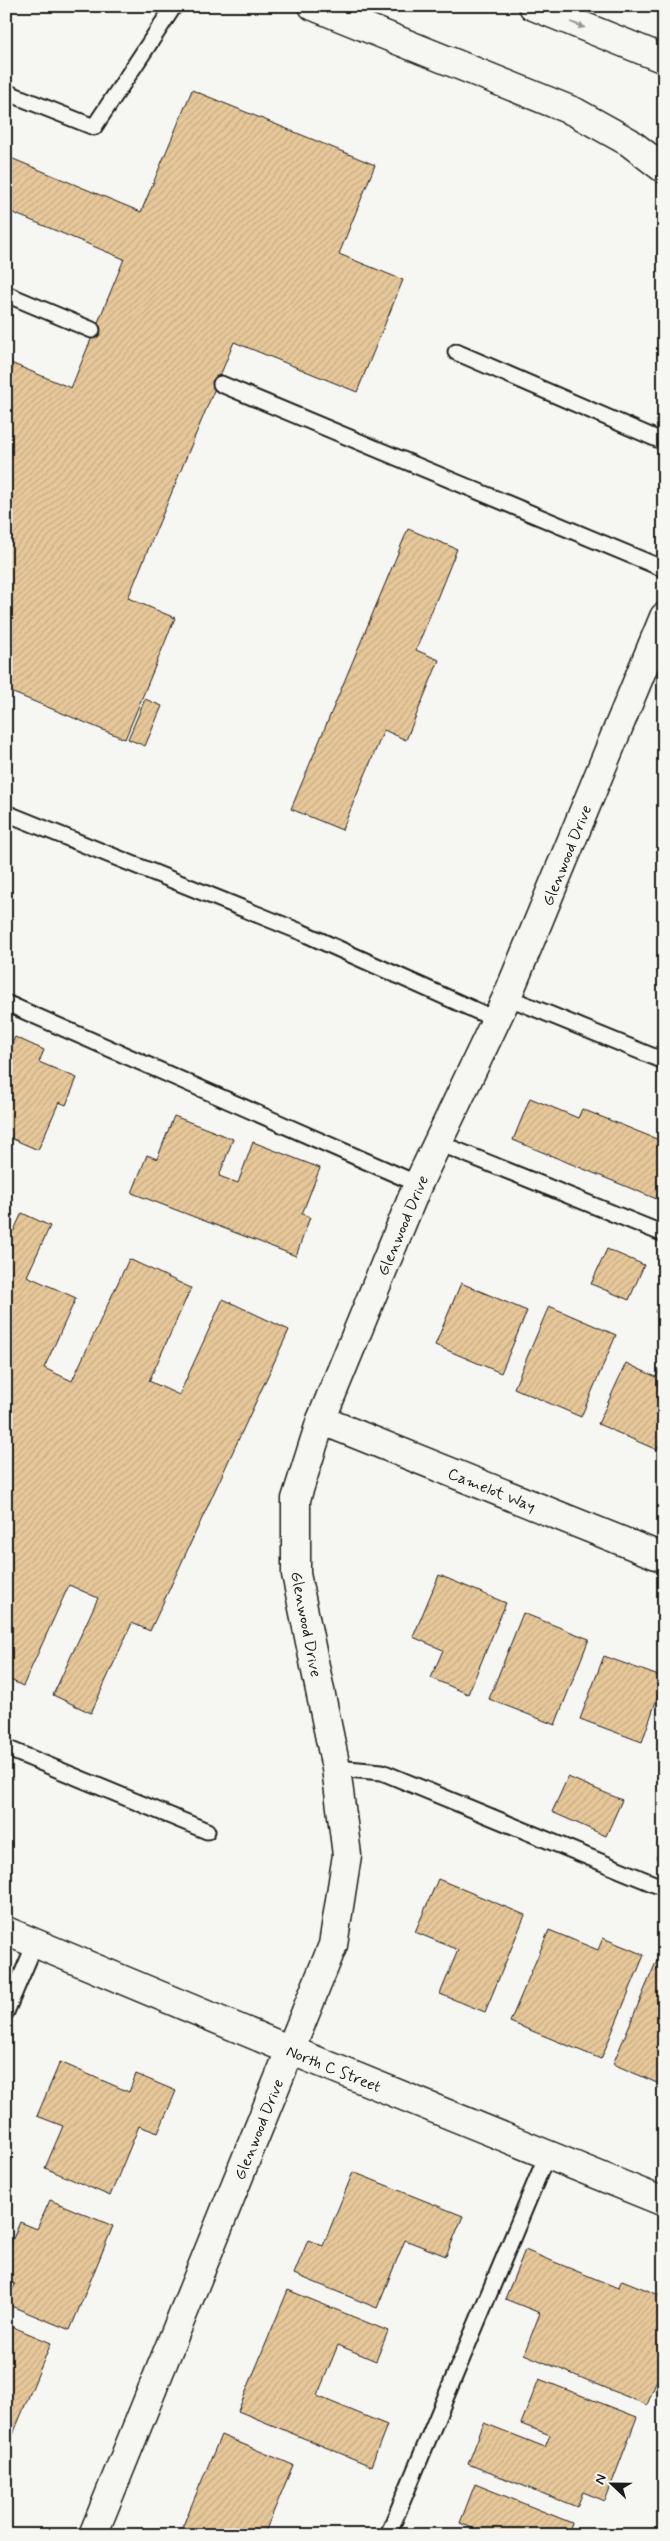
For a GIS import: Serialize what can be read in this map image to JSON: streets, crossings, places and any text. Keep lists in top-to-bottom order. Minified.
{"streets":{"street":["Glenwood Drive","Camelot Way","North C Street"]},"crossings":[["Glenwood Drive","Camelot Way"],["Glenwood Drive","North C Street"]],"north":"left"}
